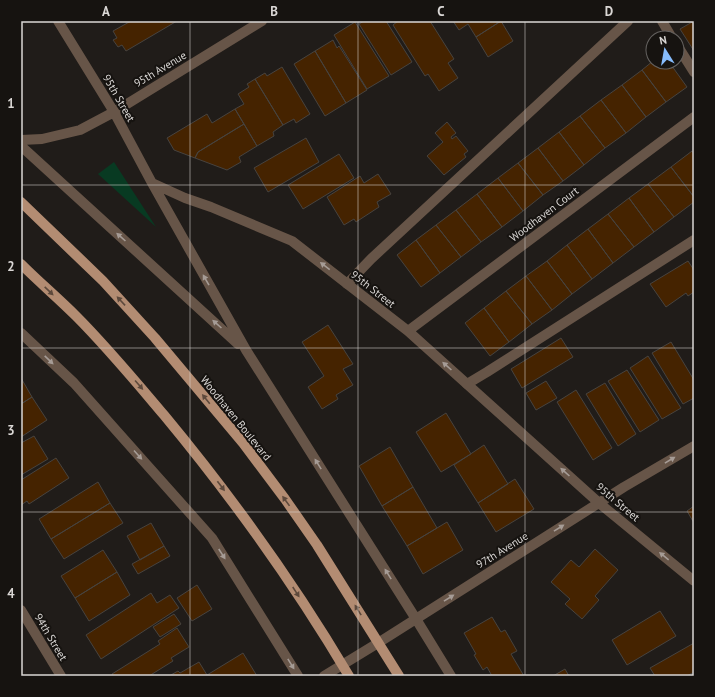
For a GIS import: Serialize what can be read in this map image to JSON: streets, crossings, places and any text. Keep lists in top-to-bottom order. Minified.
{"streets":{"main road":["Woodhaven Boulevard"],"street":["95th Avenue","95th Street","Woodhaven Court","97th Avenue","94th Street"]},"crossings":[["95th Avenue","95th Street"],["95th Street","Woodhaven Court"],["95th Street","97th Avenue"],["Woodhaven Boulevard","97th Avenue"]],"one_way":["97th Avenue"],"north":"top","grid":{"columns":["A","B","C","D"],"rows":["1","2","3","4"]}}
